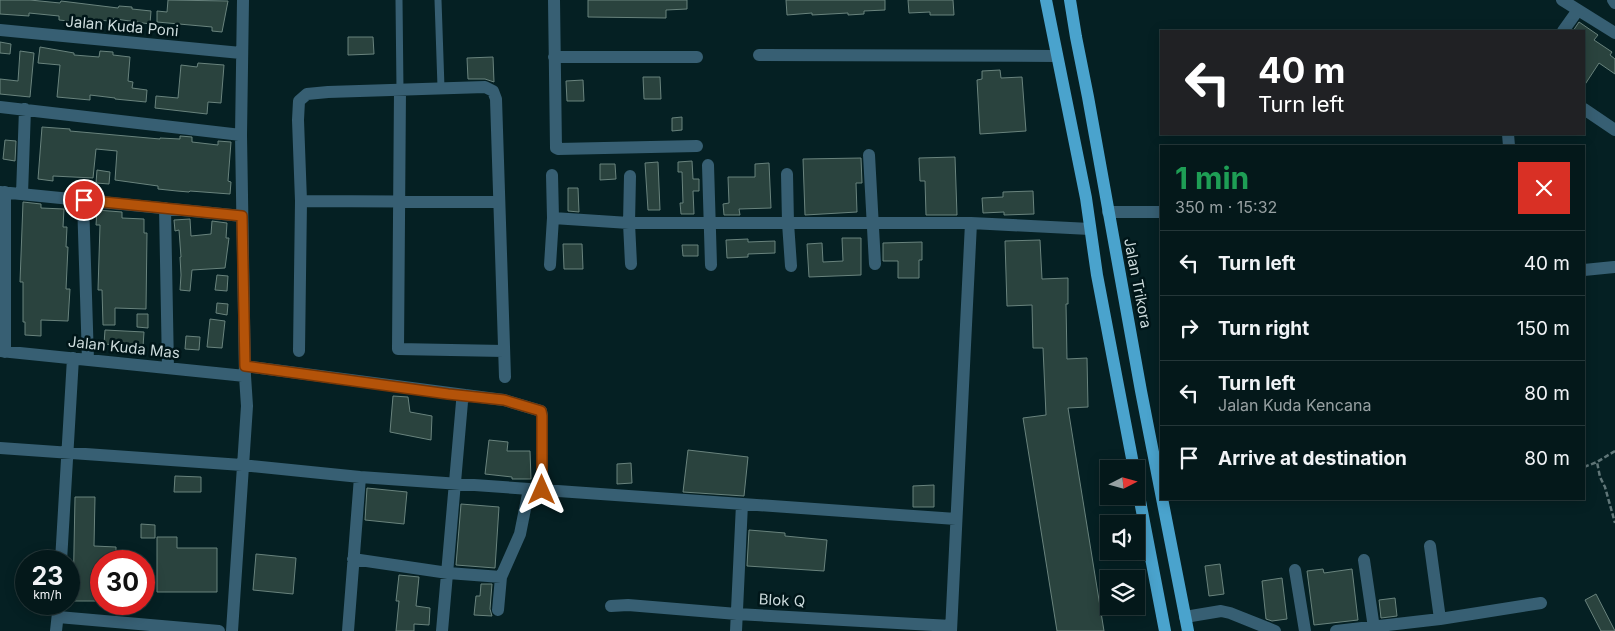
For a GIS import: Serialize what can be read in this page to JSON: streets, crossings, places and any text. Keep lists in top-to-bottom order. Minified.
{"streets":{"main road":["Jalan Trikora"],"street":["Jalan Kuda Poni","Jalan Kuda Mas","Blok Q"]},"north":"right","page":{"turn":["40 m","Turn left"],"heading":["1 min","350 m · 15:32"],"list":[{"name":"Turn left","value":"40 m"},{"name":"Turn right","value":"150 m"},{"name":"Turn left","note":"Jalan Kuda Kencana","value":"80 m"},{"name":"Arrive at destination","value":"80 m"}],"speed":"23 km/h","limit":"30"}}
